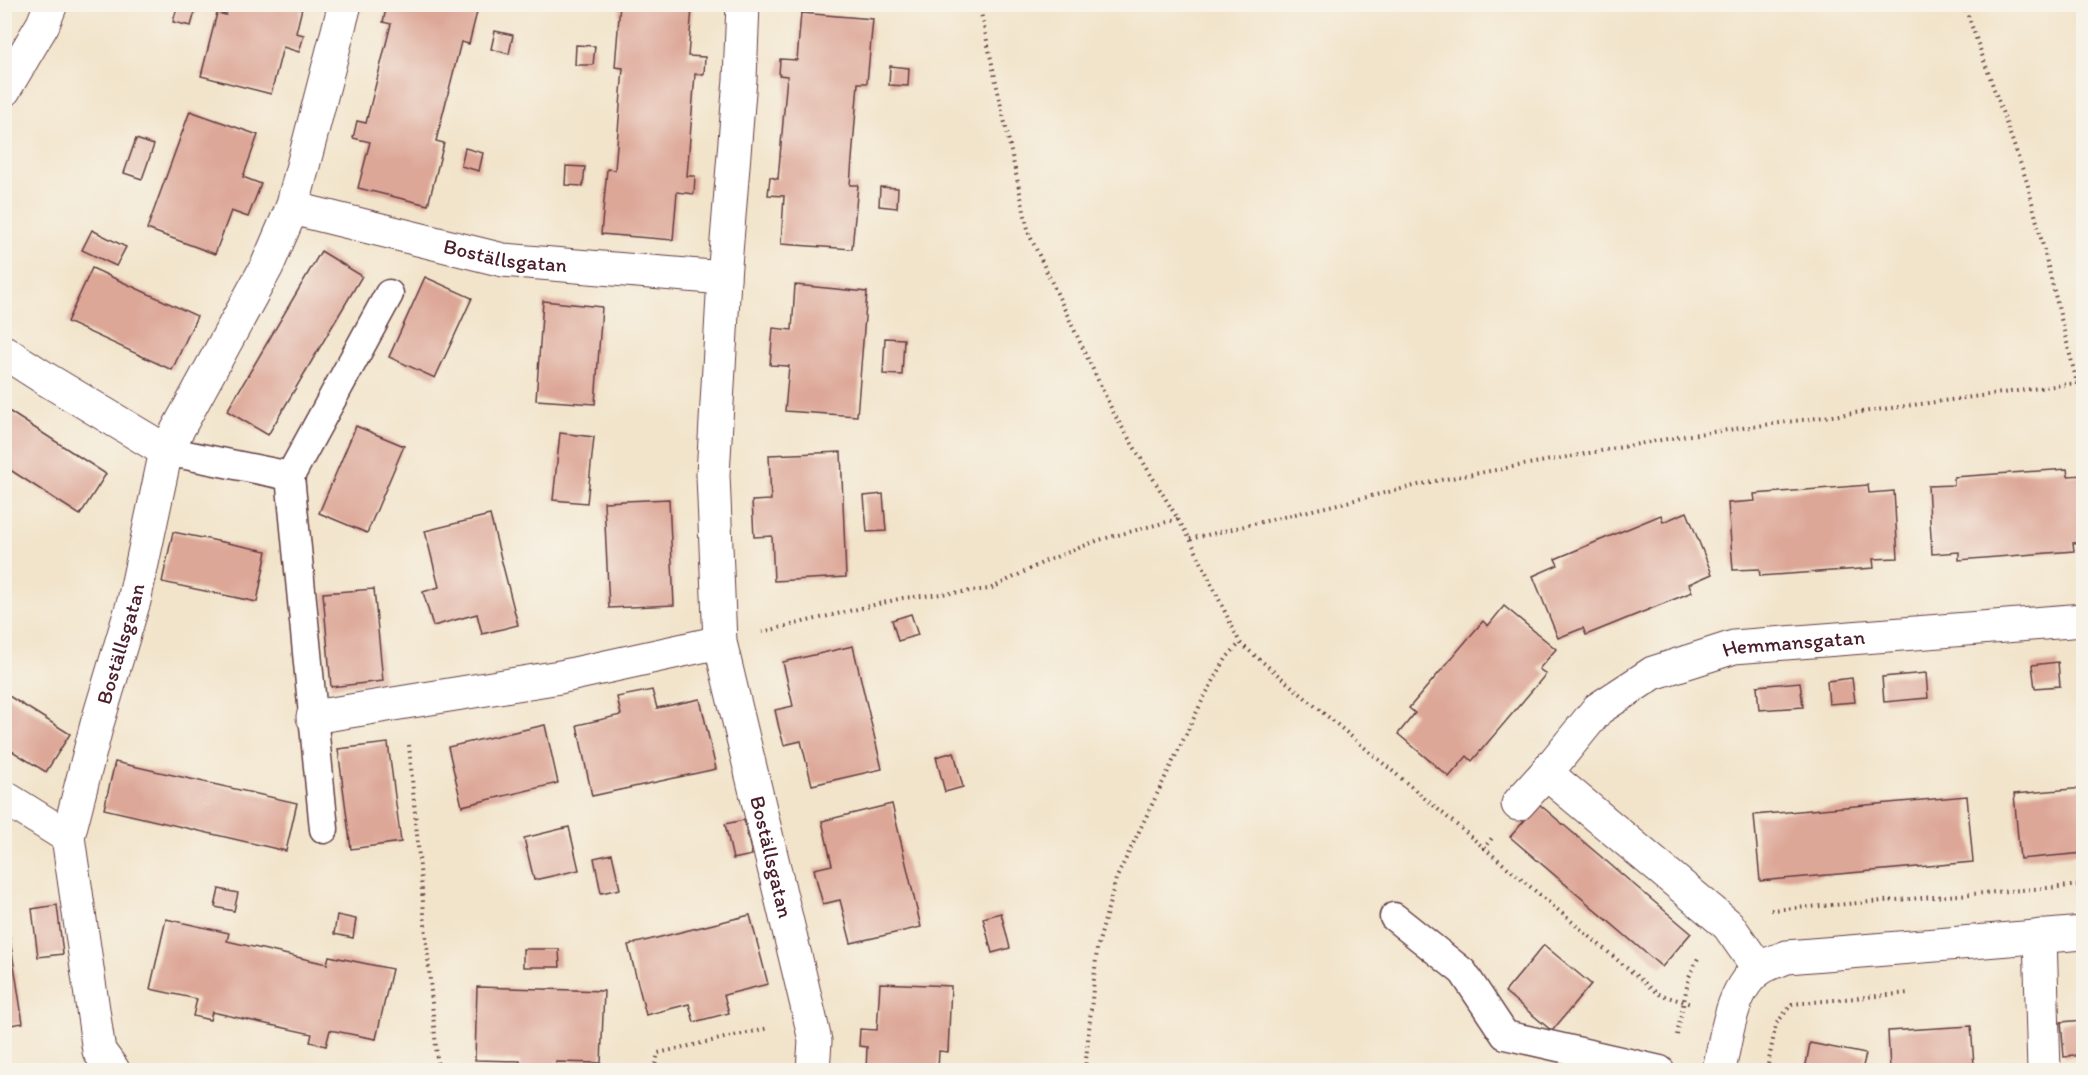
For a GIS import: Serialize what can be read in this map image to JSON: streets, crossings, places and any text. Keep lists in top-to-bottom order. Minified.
{"streets":{"street":["Boställsgatan","Hemmansgatan"]}}
